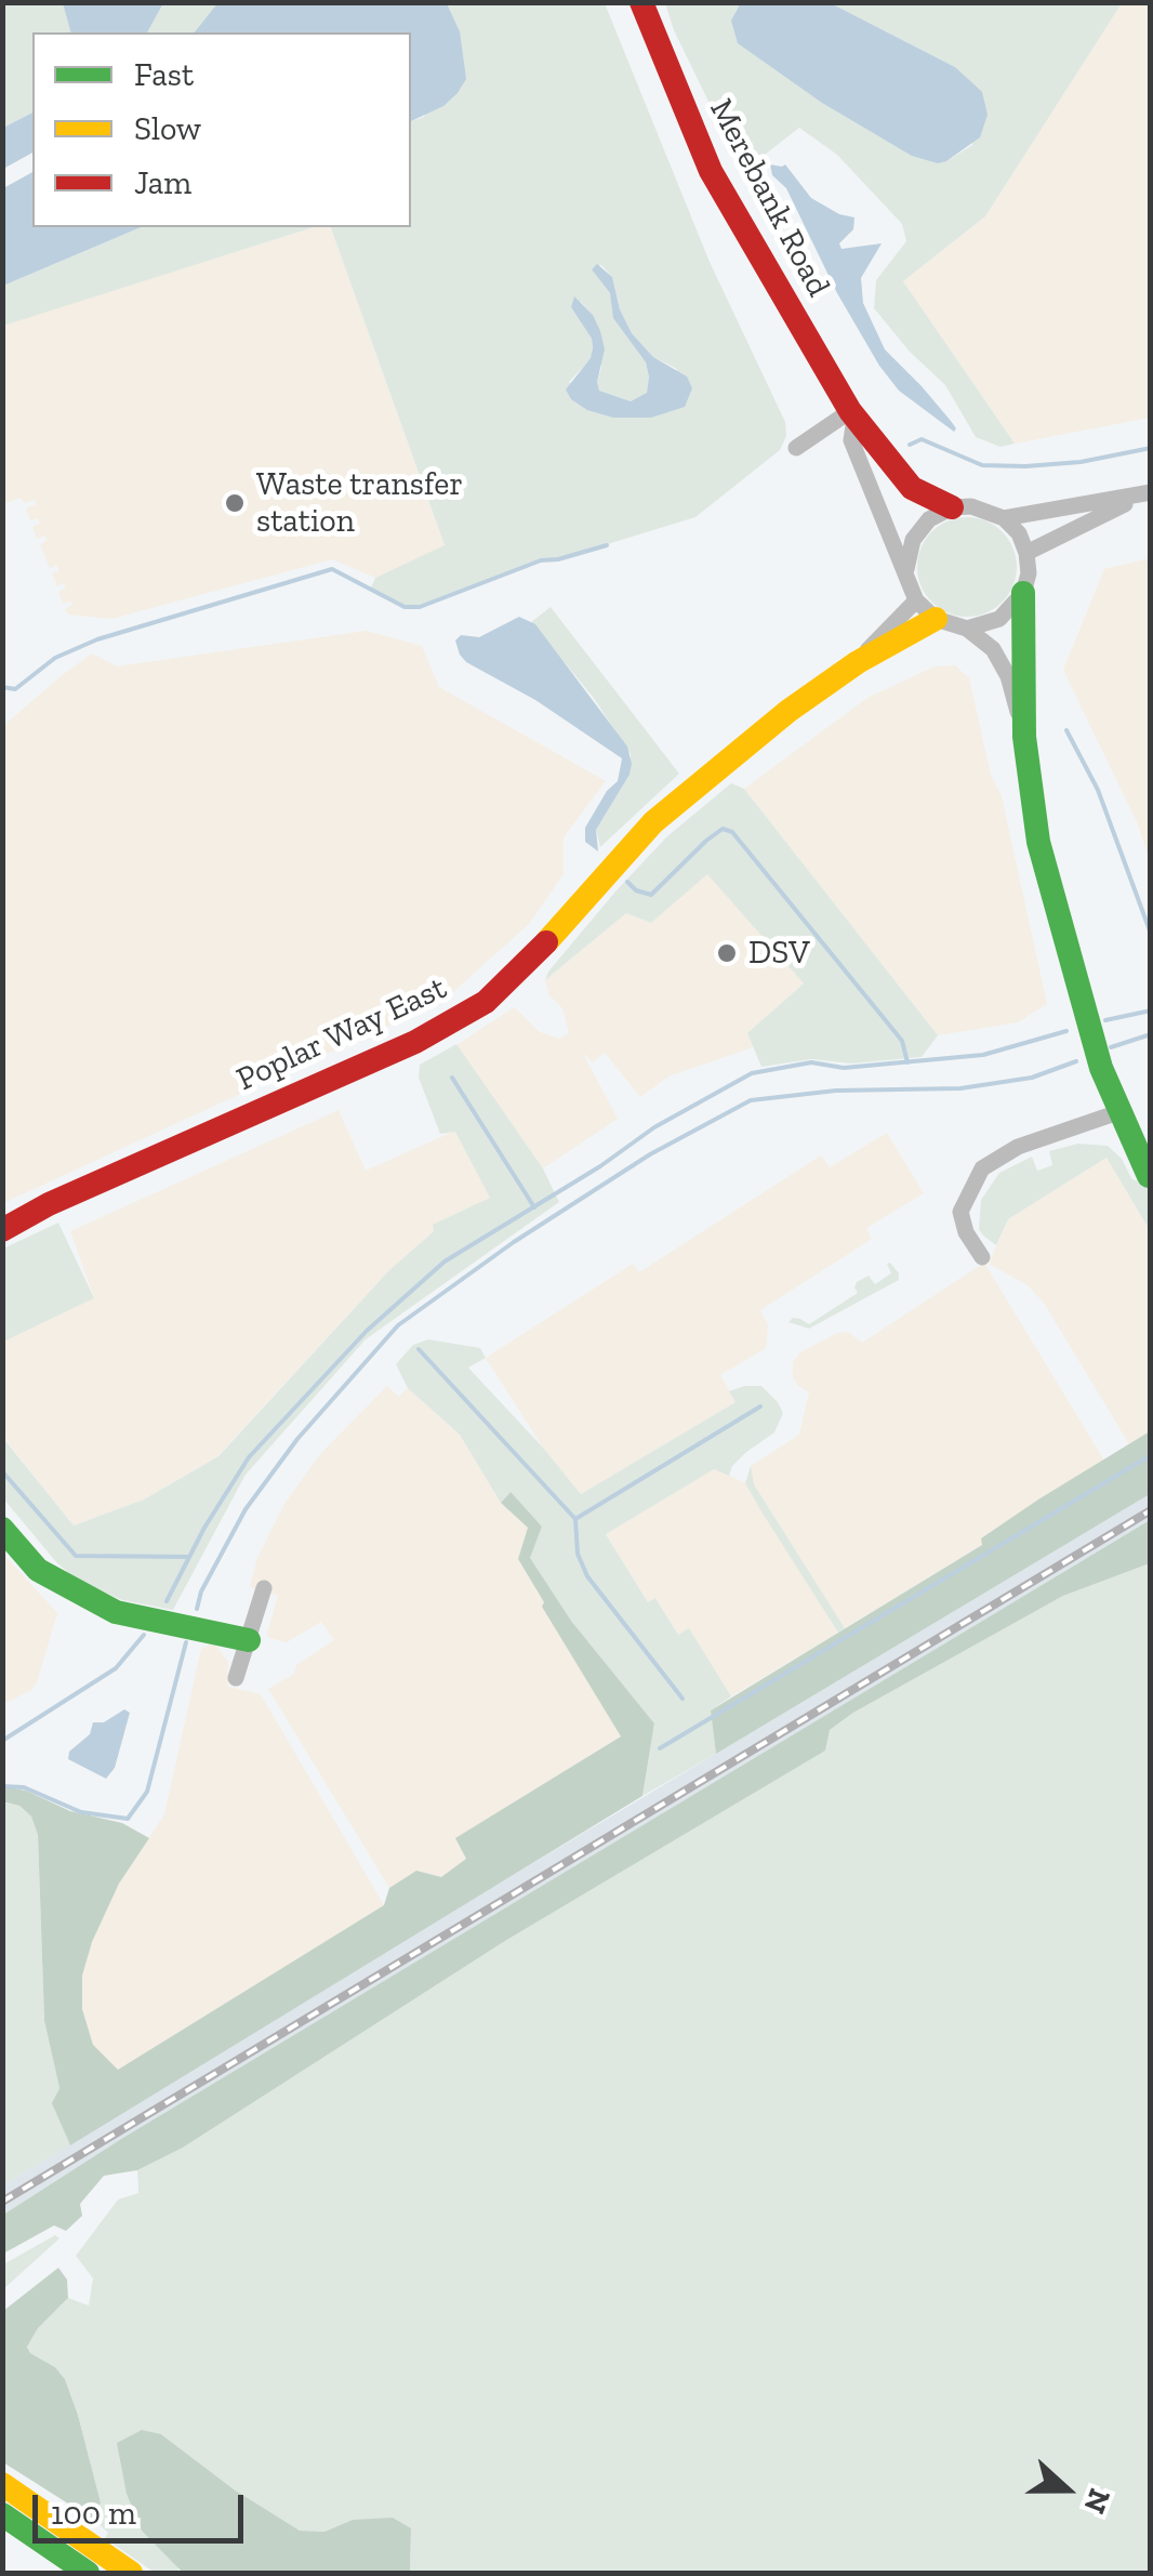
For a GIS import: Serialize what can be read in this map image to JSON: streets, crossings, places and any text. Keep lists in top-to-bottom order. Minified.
{"streets":{"main road":["Merebank Road","Poplar Way East"]},"crossings":[["Merebank Road","Poplar Way East"]],"places":["Waste transfer station","DSV"],"legend":["Fast","Slow","Jam"],"scale_bar":"100 m","north":"right"}
